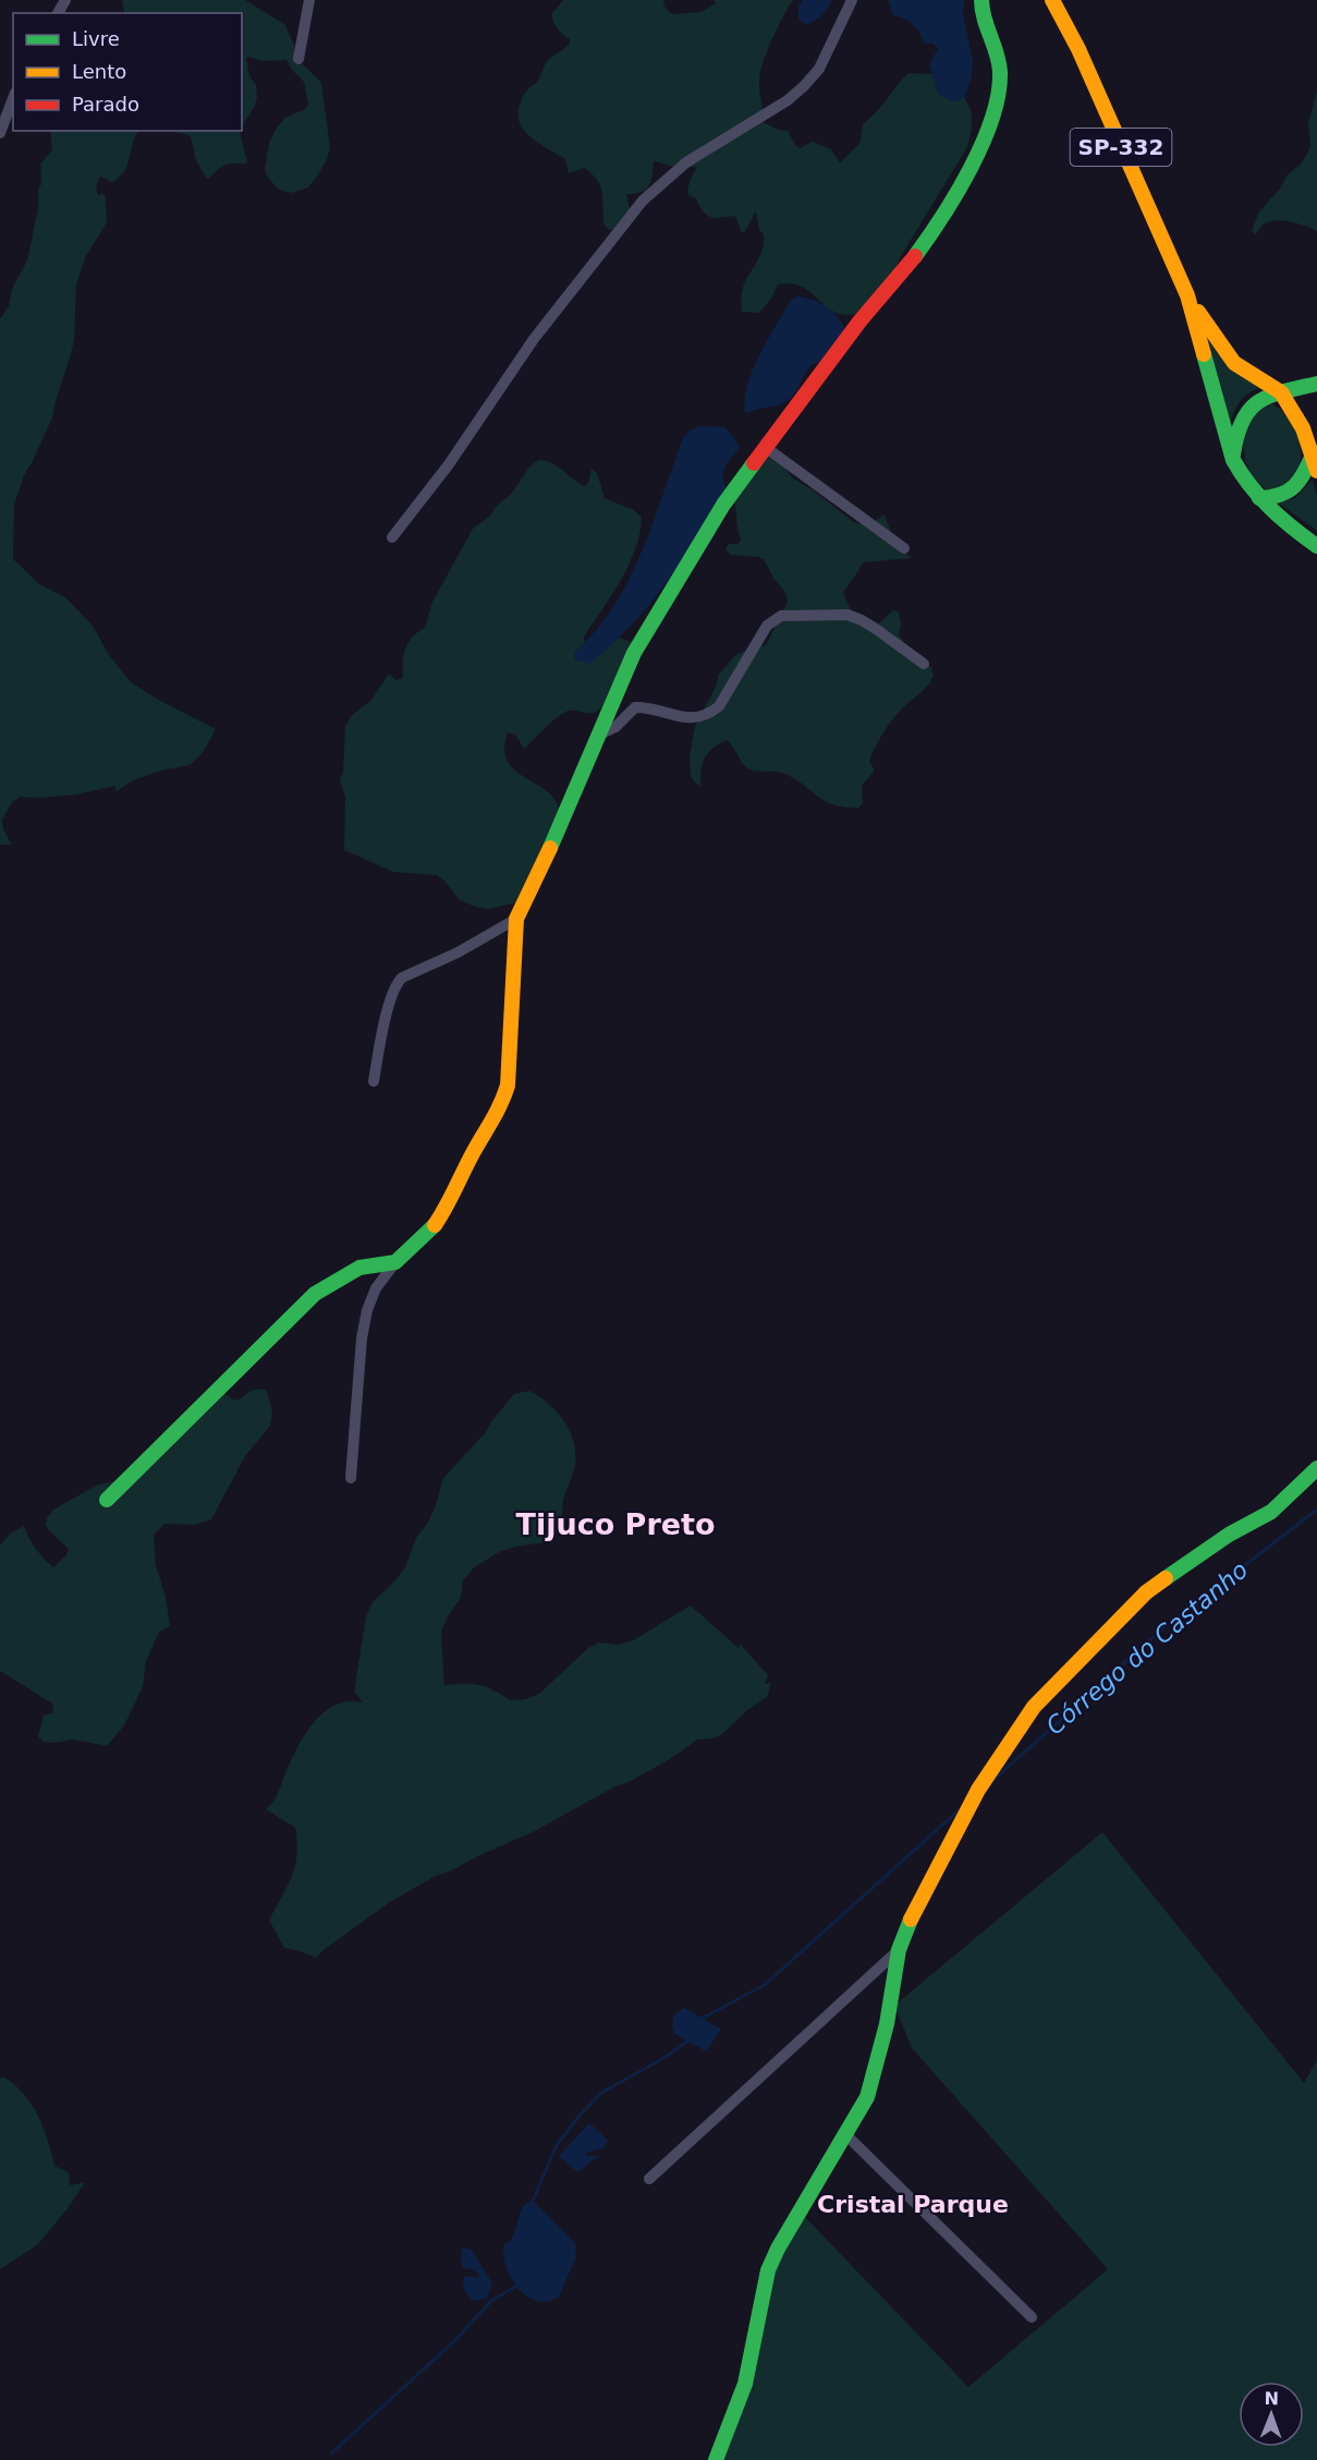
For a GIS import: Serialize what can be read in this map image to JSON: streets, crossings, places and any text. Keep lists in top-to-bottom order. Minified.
{"streets":{"main road":["SP-332"]},"districts":["Tijuco Preto","Cristal Parque"],"water":["Córrego do Castanho"],"legend":["Livre","Lento","Parado"],"north":"top"}
